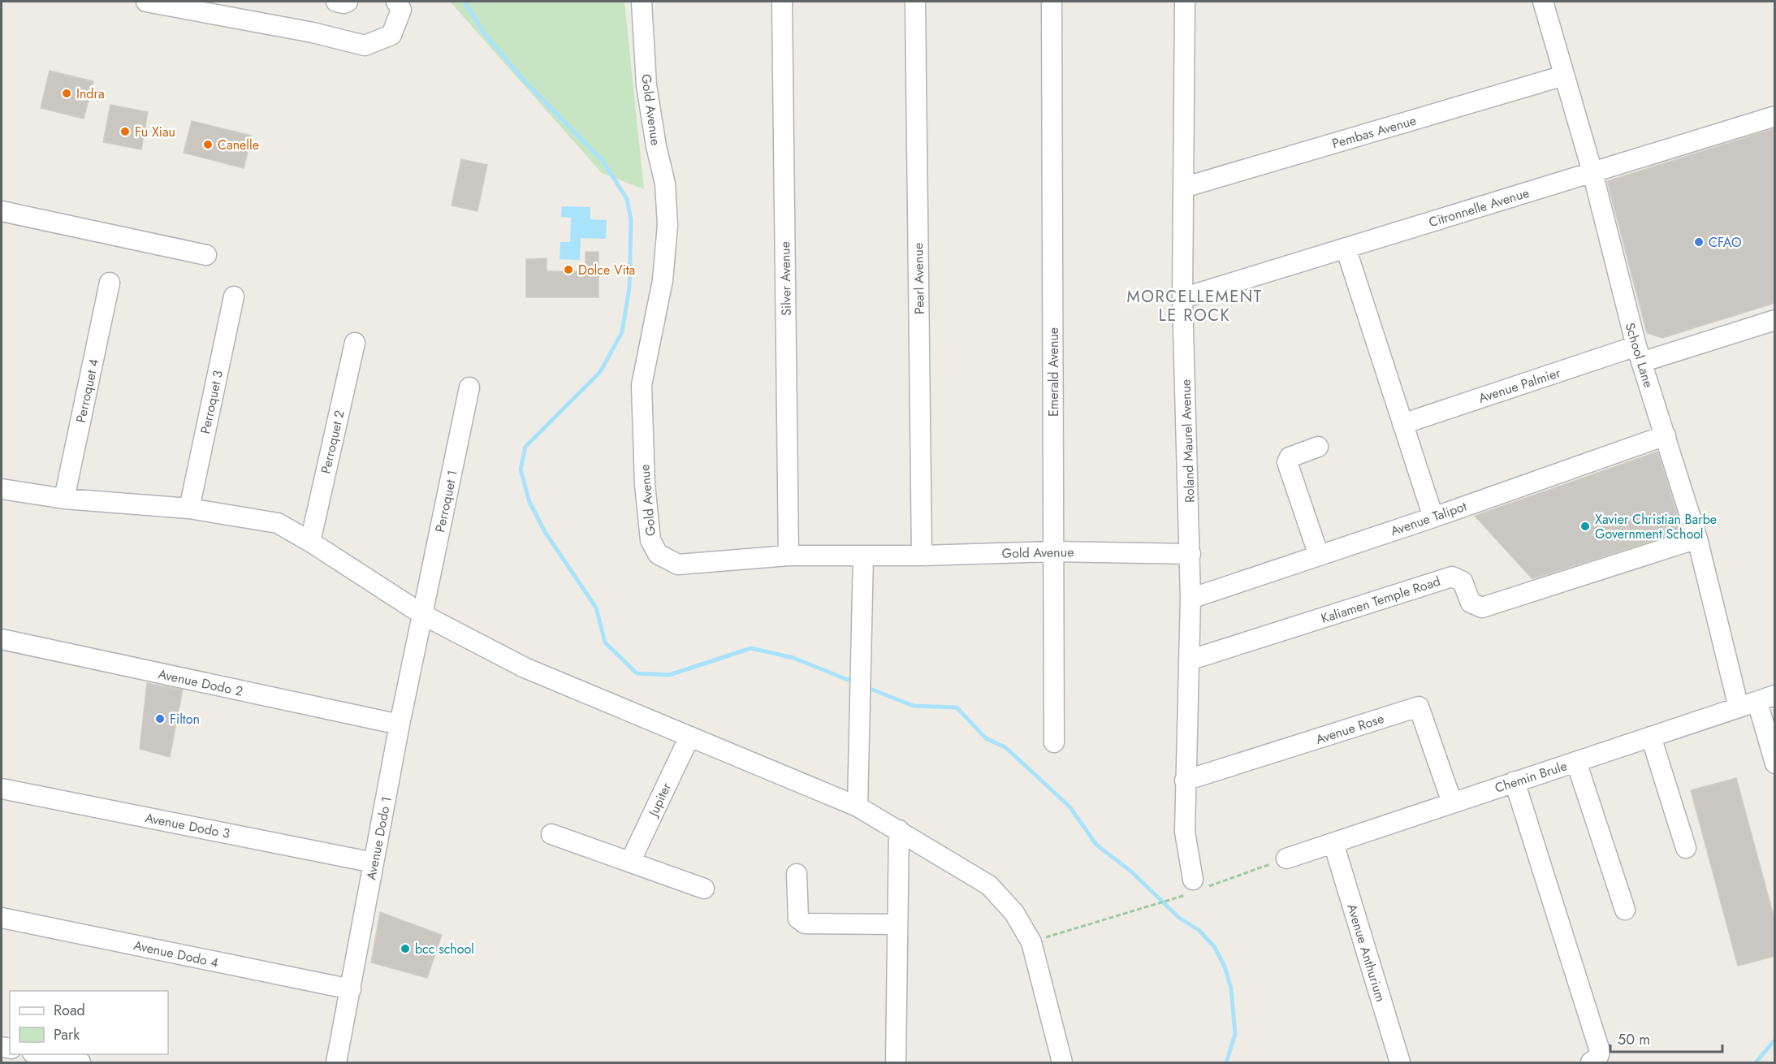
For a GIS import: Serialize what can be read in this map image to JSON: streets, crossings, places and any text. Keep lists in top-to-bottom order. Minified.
{"streets":{"street":["Gold Avenue","Pembas Avenue","Citronnelle Avenue","Silver Avenue","Pearl Avenue","School Lane","Emerald Avenue","Avenue Palmier","Perroquet 4","Perroquet 3","Roland Maurel Avenue","Perroquet 2","Perroquet 1","Avenue Talipot","Kaliamen Temple Road","Avenue Dodo 2","Avenue Rose","Chemin Brule","Jupiter","Avenue Dodo 3","Avenue Dodo 1","Avenue Anthurium","Avenue Dodo 4"]},"crossings":[["Gold Avenue","Silver Avenue"],["Gold Avenue","Pearl Avenue"],["Gold Avenue","Emerald Avenue"],["Gold Avenue","Roland Maurel Avenue"],["Pembas Avenue","School Lane"],["Pembas Avenue","Roland Maurel Avenue"],["Citronnelle Avenue","School Lane"],["Citronnelle Avenue","Roland Maurel Avenue"],["School Lane","Avenue Palmier"],["School Lane","Avenue Talipot"],["School Lane","Kaliamen Temple Road"],["School Lane","Chemin Brule"],["Roland Maurel Avenue","Avenue Talipot"],["Roland Maurel Avenue","Kaliamen Temple Road"],["Roland Maurel Avenue","Avenue Rose"],["Perroquet 1","Avenue Dodo 1"],["Avenue Dodo 2","Avenue Dodo 1"],["Avenue Rose","Chemin Brule"],["Chemin Brule","Avenue Anthurium"],["Avenue Dodo 3","Avenue Dodo 1"],["Avenue Dodo 1","Avenue Dodo 4"]],"districts":["MORCELLEMENT LE ROCK"],"places":["Indra","Fu Xiau","Canelle","CFAO","Dolce Vita","Xavier Christian Barbe Government School","Filton","bcc school"],"legend":["Road","Park"],"scale_bar":"50 m"}
